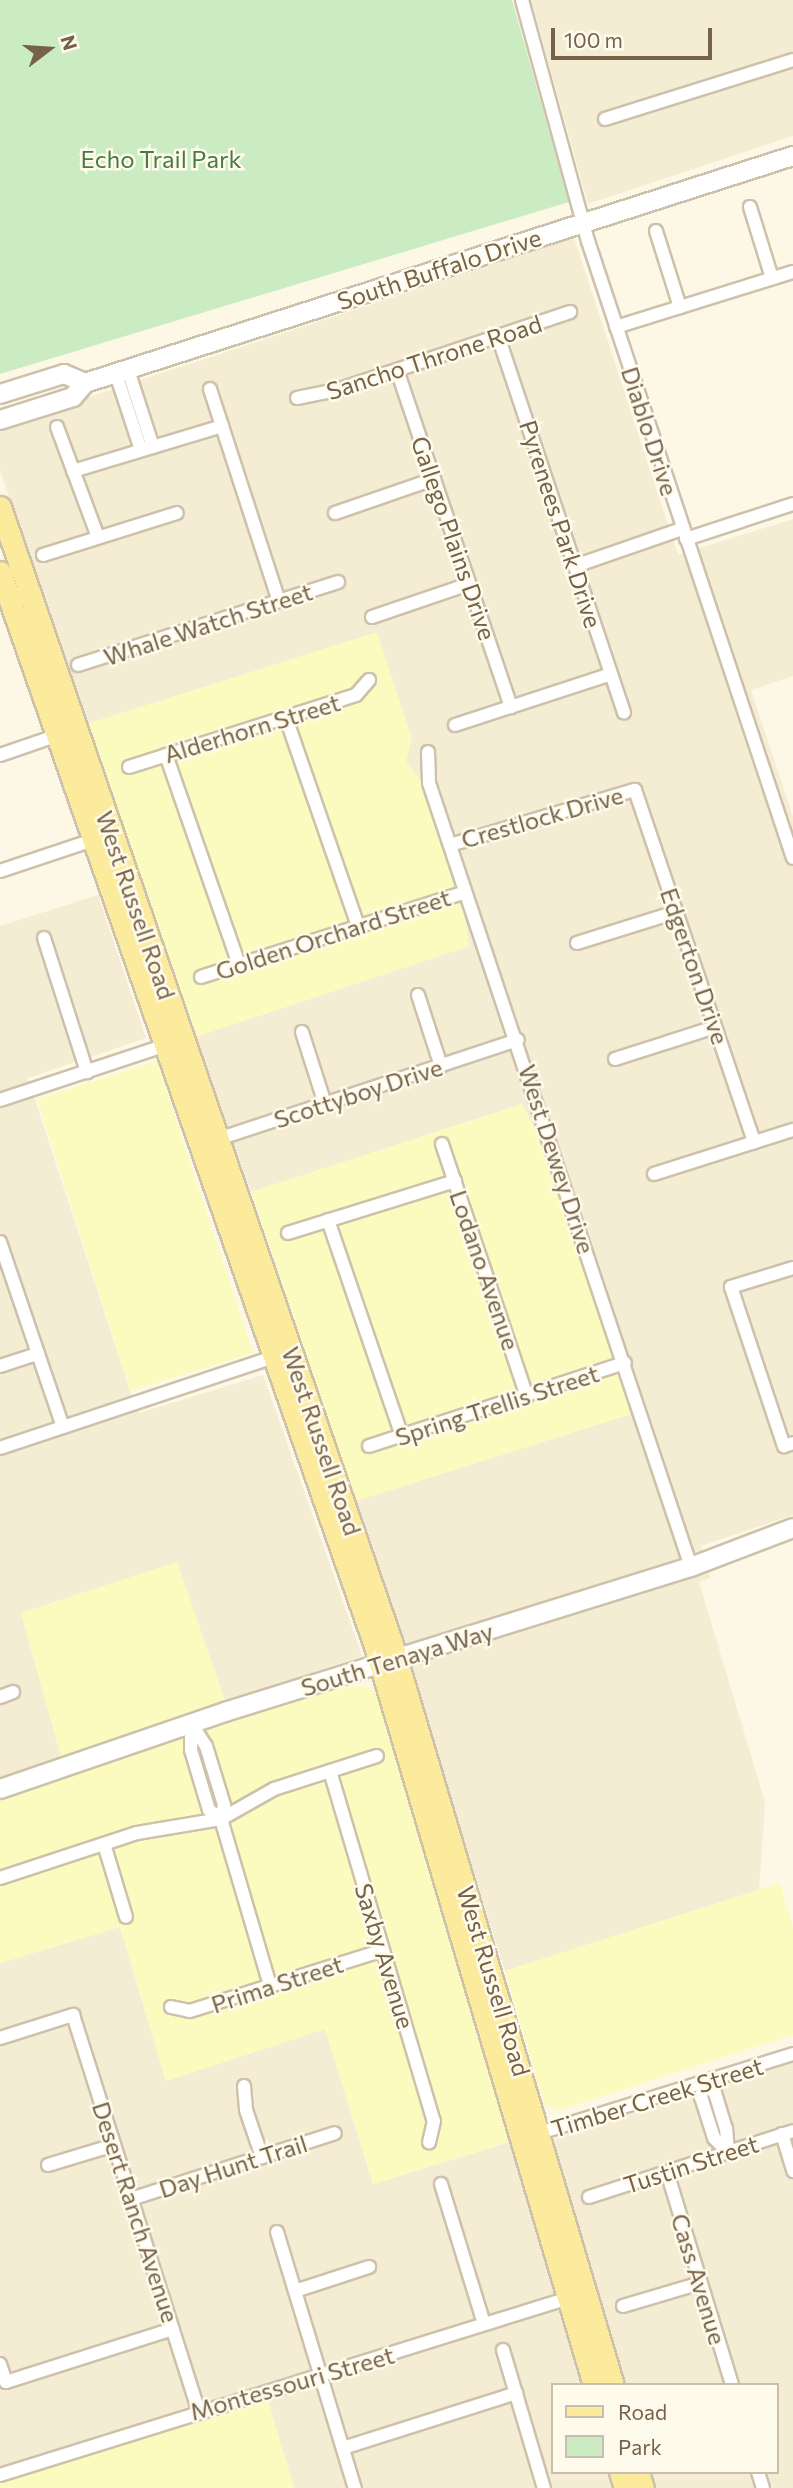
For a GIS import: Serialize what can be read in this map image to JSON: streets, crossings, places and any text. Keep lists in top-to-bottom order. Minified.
{"streets":{"main road":["West Russell Road"],"street":["South Buffalo Drive","Sancho Throne Road","Diablo Drive","Pyrenees Park Drive","Gallego Plains Drive","Whale Watch Street","Alderhorn Street","Crestlock Drive","Golden Orchard Street","Edgerton Drive","Scottyboy Drive","West Dewey Drive","Lodano Avenue","Spring Trellis Street","South Tenaya Way","Saxby Avenue","Prima Street","Timber Creek Street","Tustin Street","Day Hunt Trail","Desert Ranch Avenue","Cass Avenue","Montessouri Street"]},"crossings":[["South Buffalo Drive","Diablo Drive"],["Sancho Throne Road","Pyrenees Park Drive"],["Sancho Throne Road","Gallego Plains Drive"],["Crestlock Drive","Edgerton Drive"],["Crestlock Drive","West Dewey Drive"],["West Russell Road","Scottyboy Drive"],["West Russell Road","South Tenaya Way"],["West Russell Road","Timber Creek Street"],["West Russell Road","Montessouri Street"],["Golden Orchard Street","West Dewey Drive"],["Scottyboy Drive","West Dewey Drive"],["West Dewey Drive","Spring Trellis Street"],["West Dewey Drive","South Tenaya Way"],["Lodano Avenue","Spring Trellis Street"],["Saxby Avenue","Prima Street"],["Tustin Street","Cass Avenue"],["Day Hunt Trail","Desert Ranch Avenue"],["Desert Ranch Avenue","Montessouri Street"]],"parks":["Echo Trail Park"],"legend":["Road","Park"],"scale_bar":"100 m","north":"right"}
